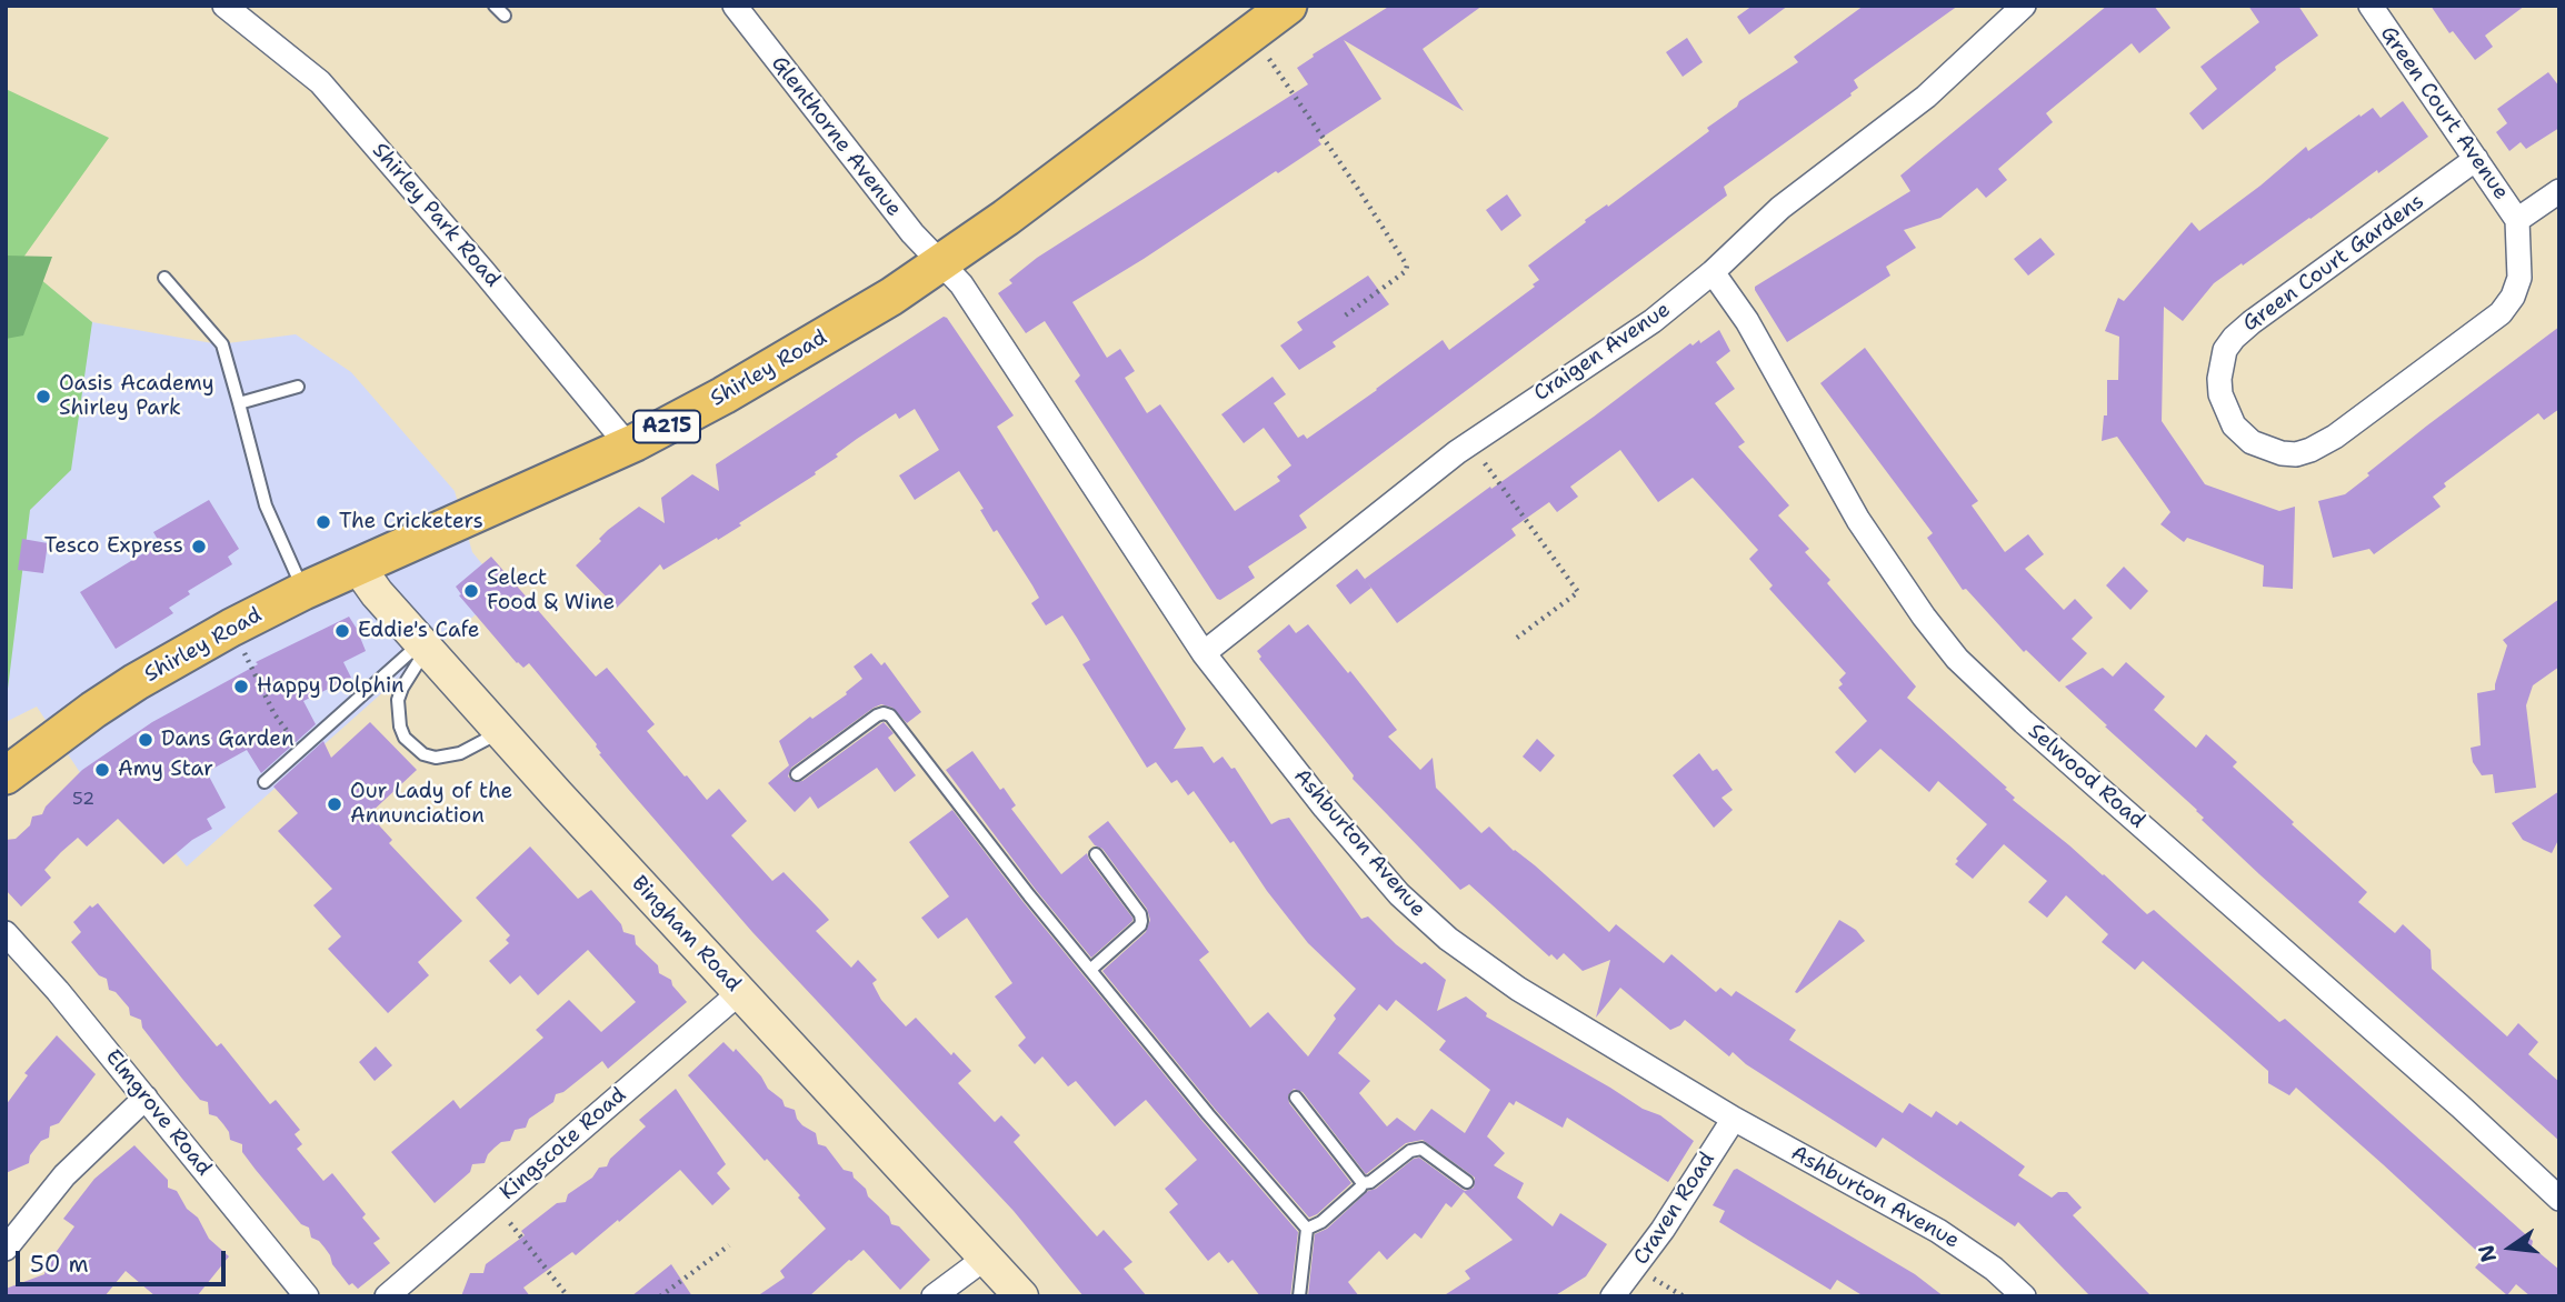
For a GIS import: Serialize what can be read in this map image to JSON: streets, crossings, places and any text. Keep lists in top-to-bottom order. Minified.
{"streets":{"main road":["Shirley Road","A215"],"street":["Green Court Avenue","Glenthorne Avenue","Shirley Park Road","Green Court Gardens","Craigen Avenue","Selwood Road","Ashburton Avenue","Bingham Road","Elmgrove Road","Kingscote Road","Craven Road"]},"crossings":[["Green Court Avenue","Green Court Gardens"],["Glenthorne Avenue","Shirley Road"],["Glenthorne Avenue","Ashburton Avenue"],["Shirley Park Road","Shirley Road"],["Craigen Avenue","Selwood Road"],["Craigen Avenue","Ashburton Avenue"],["Shirley Road","Ashburton Avenue"],["Shirley Road","Bingham Road"],["Ashburton Avenue","Craven Road"],["Bingham Road","Kingscote Road"]],"places":["Oasis Academy Shirley Park","The Cricketers","Tesco Express","Select Food & Wine","Eddie's Cafe","Happy Dolphin","Dans Garden","Amy Star","Our Lady of the Annunciation"],"house_numbers":["52"],"scale_bar":"50 m","north":"left"}
